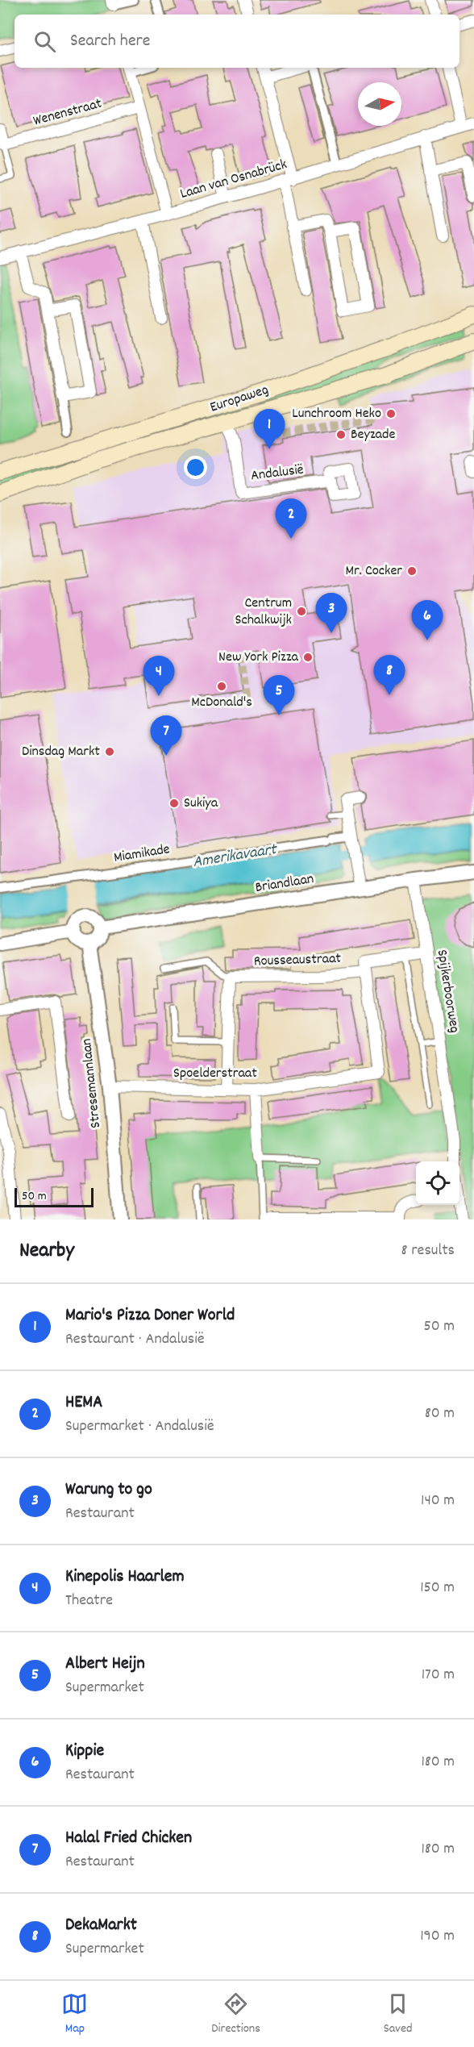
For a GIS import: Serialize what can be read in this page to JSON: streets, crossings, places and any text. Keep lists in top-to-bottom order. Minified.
{"streets":{"main road":["Europaweg"],"street":["Wenenstraat","Laan van Osnabrück","Andalusië","Miamikade","Briandlaan","Rousseaustraat","Spijkerboorweg","Spoelderstraat","Stresemannlaan"]},"crossings":[["Europaweg","Andalusië"],["Briandlaan","Spijkerboorweg"],["Briandlaan","Stresemannlaan"],["Rousseaustraat","Spoelderstraat"],["Spoelderstraat","Stresemannlaan"]],"water":["Amerikavaart"],"places":["Lunchroom Heko","Beyzade","Mr. Cocker","Centrum Schalkwijk","New York Pizza","McDonald's","Dinsdag Markt","Sukiya"],"scale_bar":"50 m","north":"right","page":{"search":"Search here","pins":["1","2","3","6","8","4","5","7"],"scale":"50 m","heading":["Nearby","8 results"],"list":[{"mark":"1","name":"Mario's Pizza Doner World","note":"Restaurant · Andalusië","value":"50 m"},{"mark":"2","name":"HEMA","note":"Supermarket · Andalusië","value":"80 m"},{"mark":"3","name":"Warung to go","note":"Restaurant","value":"140 m"},{"mark":"4","name":"Kinepolis Haarlem","note":"Theatre","value":"150 m"},{"mark":"5","name":"Albert Heijn","note":"Supermarket","value":"170 m"},{"mark":"6","name":"Kippie","note":"Restaurant","value":"180 m"},{"mark":"7","name":"Halal Fried Chicken","note":"Restaurant","value":"180 m"},{"mark":"8","name":"DekaMarkt","note":"Supermarket","value":"190 m"}],"nav":["Map","Directions","Saved"]}}
